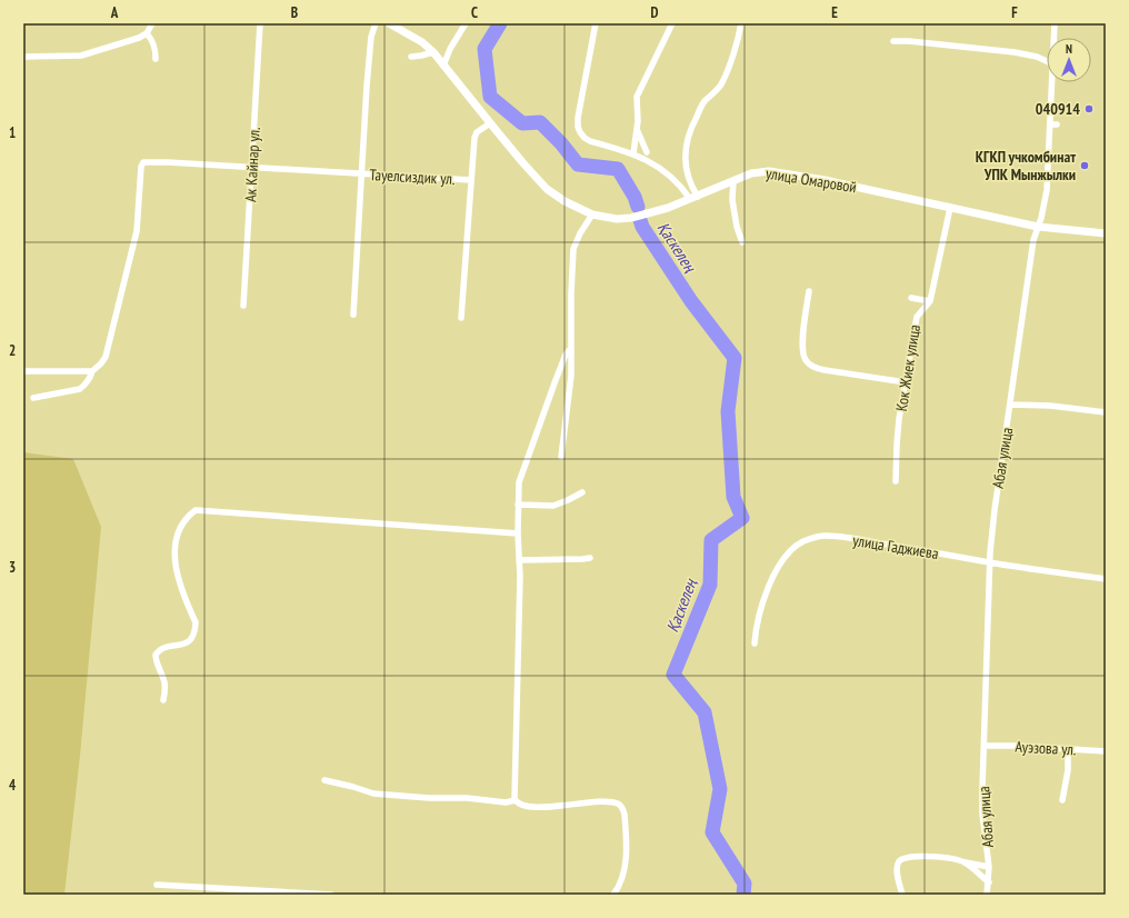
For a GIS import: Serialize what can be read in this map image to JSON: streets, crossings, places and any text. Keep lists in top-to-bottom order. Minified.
{"streets":{"street":["Ак Кайнар ул.","Тауелсиздик ул.","улица Омаровой","Кок Жиек улица","Абая улица","улица Гаджиева","Ауэзова ул."]},"crossings":[["Тауелсиздик ул.","улица Омаровой"],["улица Омаровой","Кок Жиек улица"],["улица Омаровой","Абая улица"],["Абая улица","улица Гаджиева"],["Абая улица","Ауэзова ул."]],"water":["Қаскелең"],"places":["040914","КГКП учкомбинат УПК Мынжылки"],"north":"top","grid":{"columns":["A","B","C","D","E","F"],"rows":["1","2","3","4"]}}
